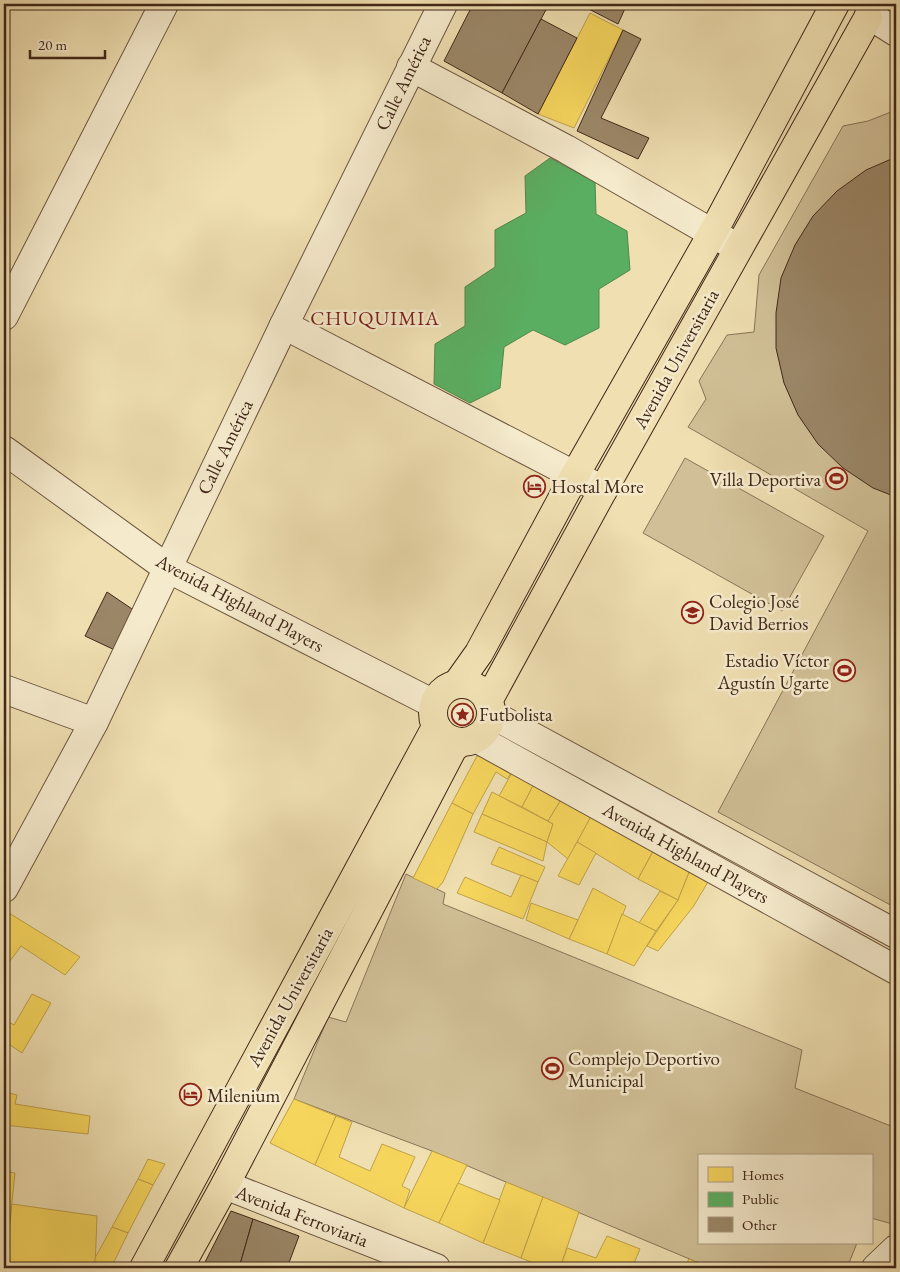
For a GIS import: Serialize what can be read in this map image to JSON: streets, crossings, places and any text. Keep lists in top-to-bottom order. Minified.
{"streets":{"main road":["Avenida Universitaria"],"street":["Calle América","Avenida Highland Players","Avenida Ferroviaria"]},"crossings":[["Calle América","Avenida Highland Players"],["Avenida Universitaria","Avenida Highland Players"],["Avenida Universitaria","Avenida Ferroviaria"]],"districts":["CHUQUIMIA"],"places":{"sports":["Villa Deportiva","Estadio Víctor Agustín Ugarte","Complejo Deportivo Municipal"],"hotel":["Hostal More","Milenium"],"school or university":["Colegio José David Berrios"],"place":["Futbolista"]},"legend":["Homes","Public","Other"],"scale_bar":"20 m"}
